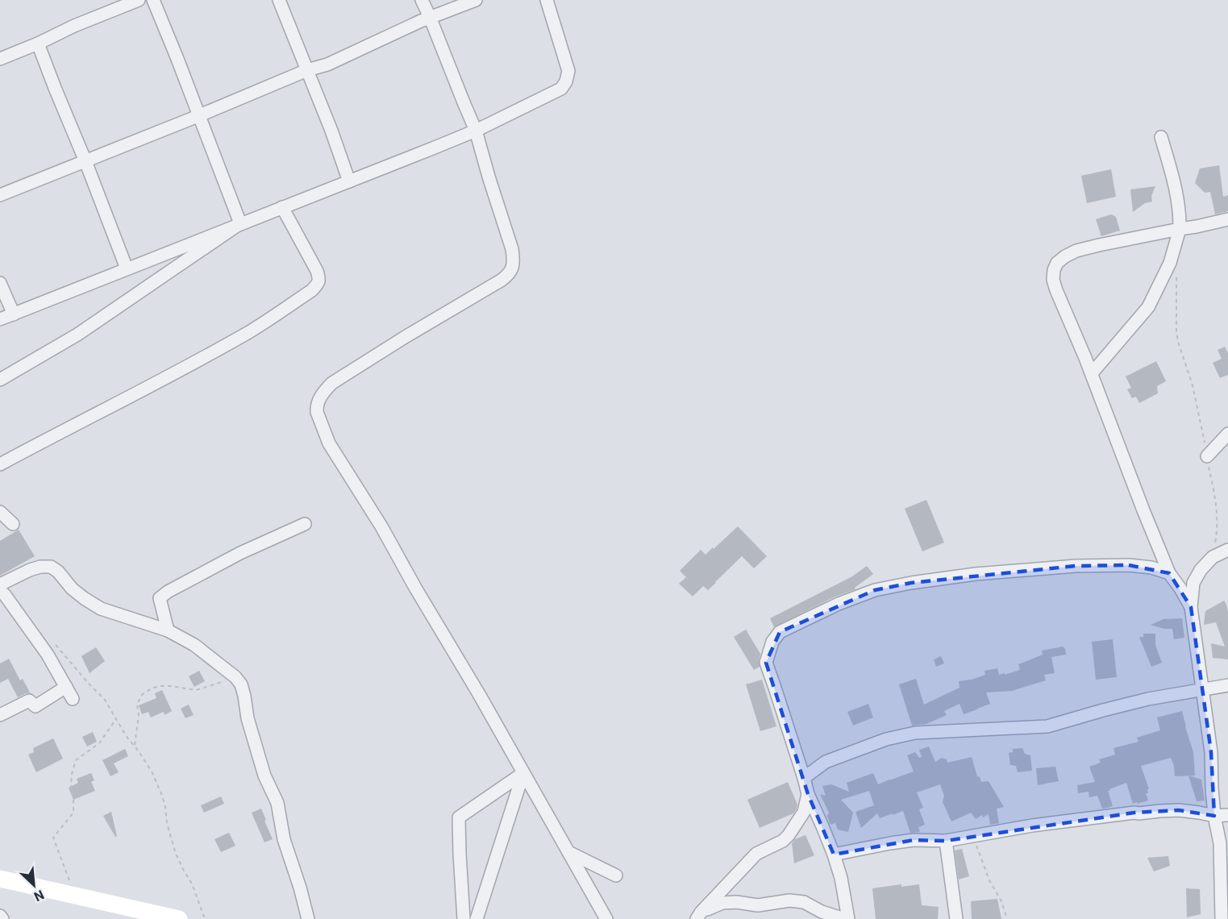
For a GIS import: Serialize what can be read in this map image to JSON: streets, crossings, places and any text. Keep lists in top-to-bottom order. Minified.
{"north":"bottom right"}
